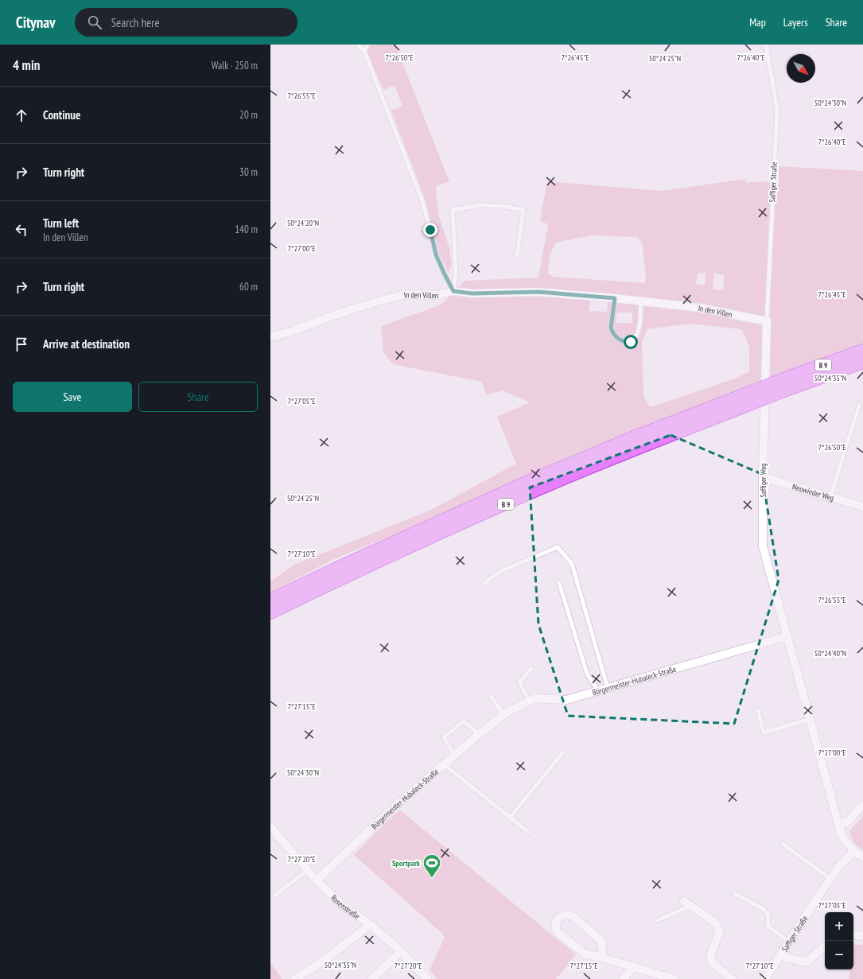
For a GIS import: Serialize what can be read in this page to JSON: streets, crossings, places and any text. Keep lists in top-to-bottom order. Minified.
{"streets":{"highway":["B 9"],"street":["Saffiger Straße","In den Villen","Saffiger Weg","Neuwieder Weg","Bürgermeister-Hubaleck-Straße","Rosenstraße"]},"crossings":[["Saffiger Straße","In den Villen"],["Saffiger Straße","Saffiger Weg"],["In den Villen","Saffiger Weg"],["Saffiger Weg","Neuwieder Weg"],["Saffiger Weg","Bürgermeister-Hubaleck-Straße"],["Bürgermeister-Hubaleck-Straße","Rosenstraße"]],"places":{"sports":["Sportpark"]},"north":"bottom right","page":{"header":"Citynav","search":"Search here","nav":["Map","Layers","Share"],"heading":["4 min","Walk · 250 m"],"list":[["Continue","20 m"],["Turn right","30 m"],["Turn left","In den Villen","140 m"],["Turn right","60 m"],"Arrive at destination"],"buttons":["Save","Share"],"map_buttons":["+","−"]},"coordinates":["7°26'50\"E","7°26'45\"E","7°26'40\"E","50°24'25\"N","7°26'55\"E","50°24'30\"N","50°24'20\"N","7°27'00\"E","50°24'35\"N","7°27'05\"E","7°27'10\"E","50°24'40\"N","7°27'15\"E","7°27'20\"E"]}
